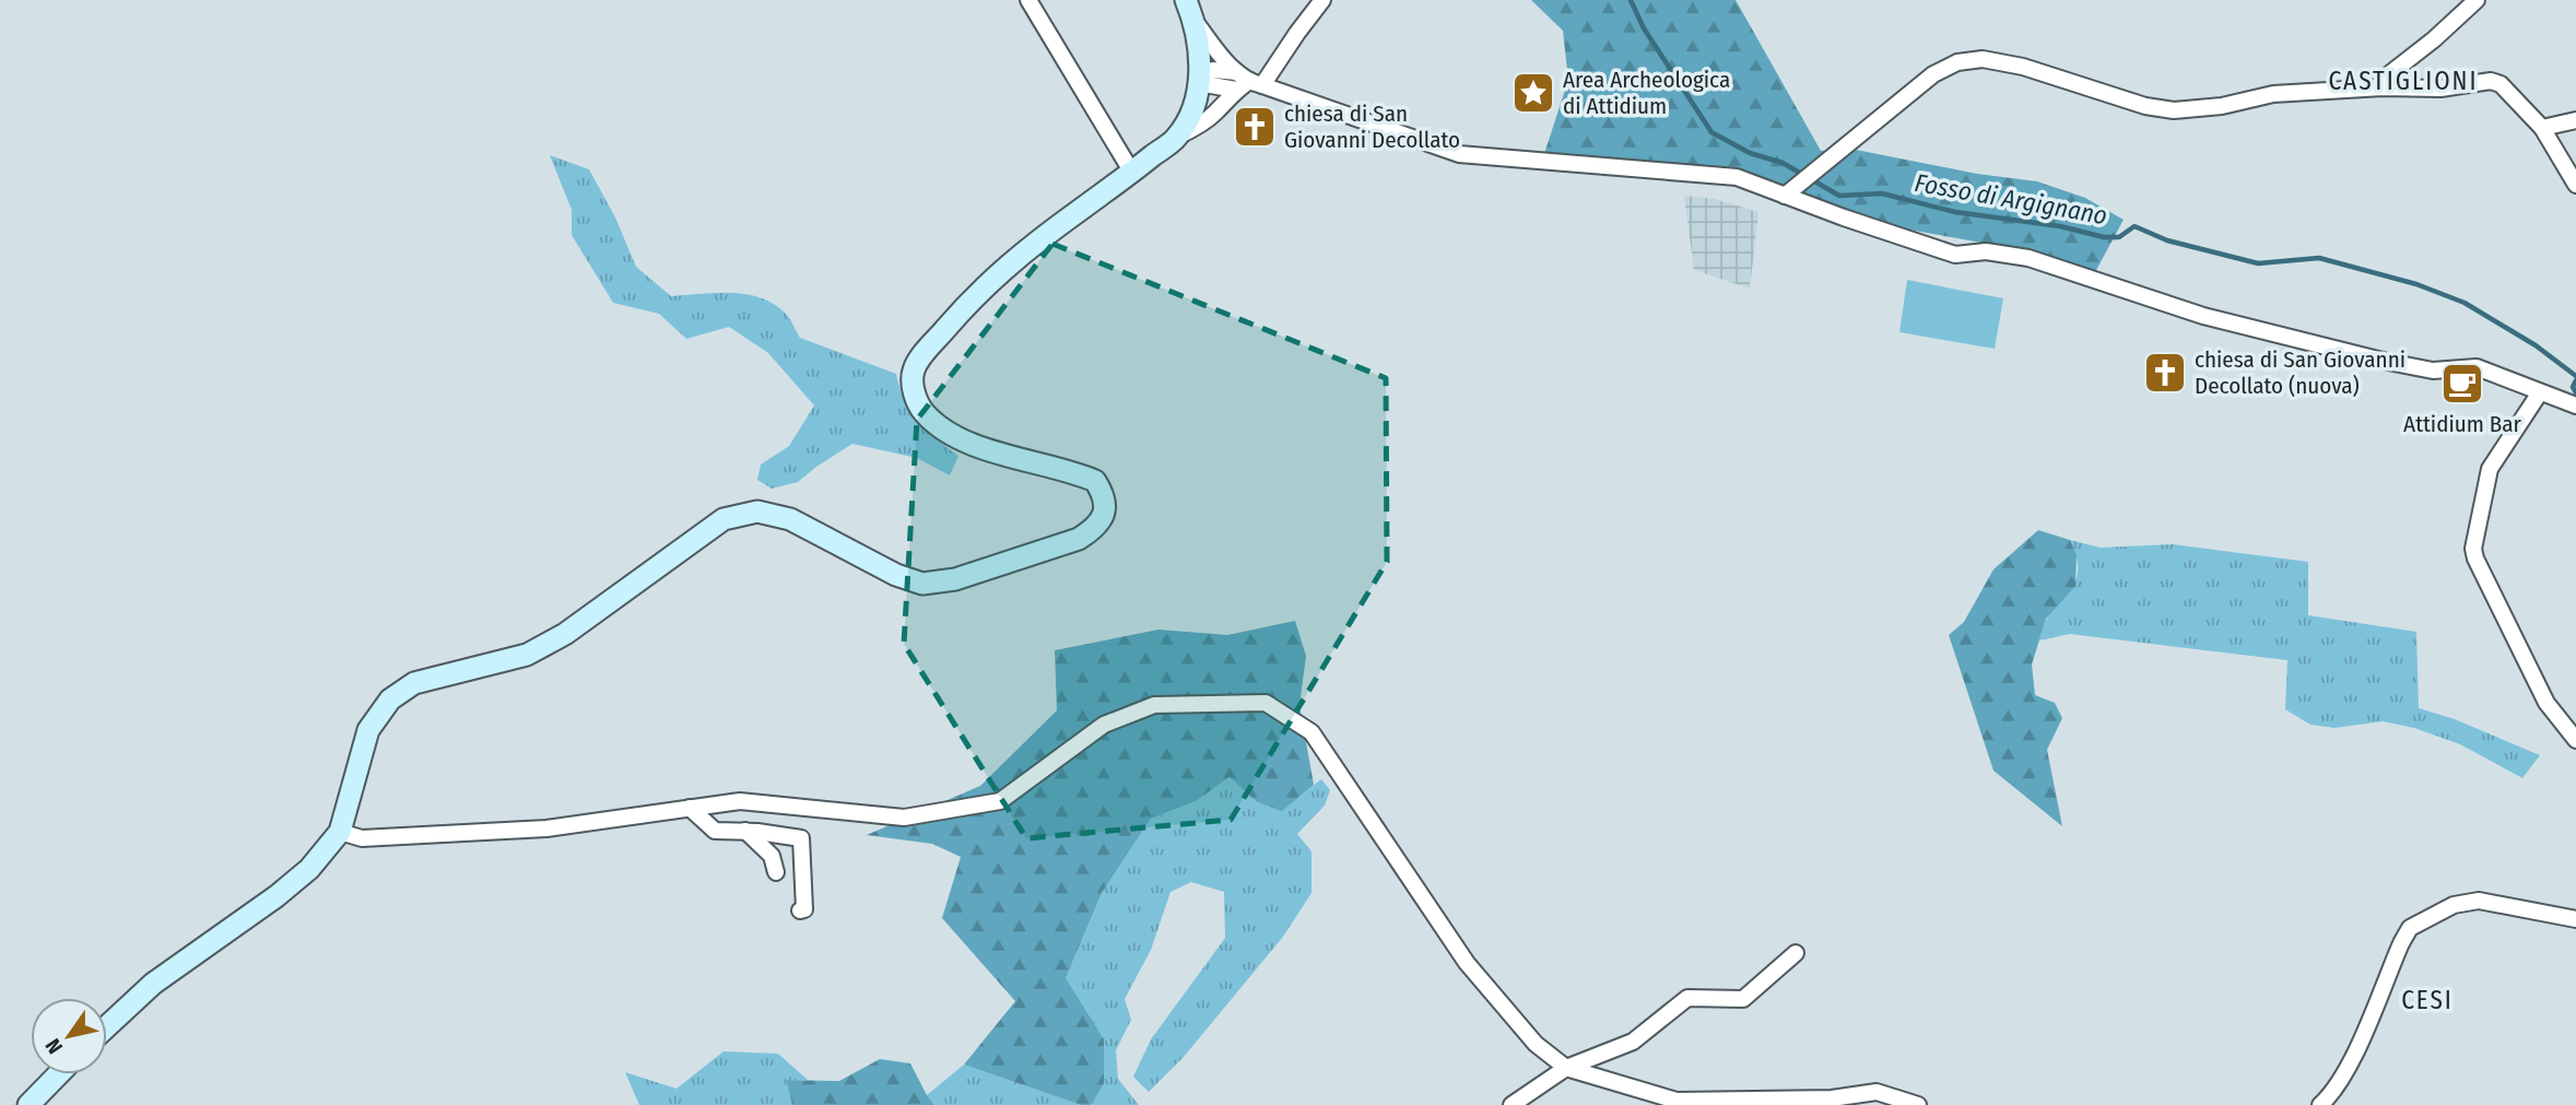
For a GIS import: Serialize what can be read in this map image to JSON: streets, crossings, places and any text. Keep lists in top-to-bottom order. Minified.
{"districts":["CASTIGLIONI","CESI"],"water":["Fosso di Argignano"],"places":{"place":["Area Archeologica di Attidium"],"church":["chiesa di San Giovanni Decollato","chiesa di San Giovanni Decollato (nuova)"],"cafe":["Attidium Bar"]},"north":"bottom left"}
